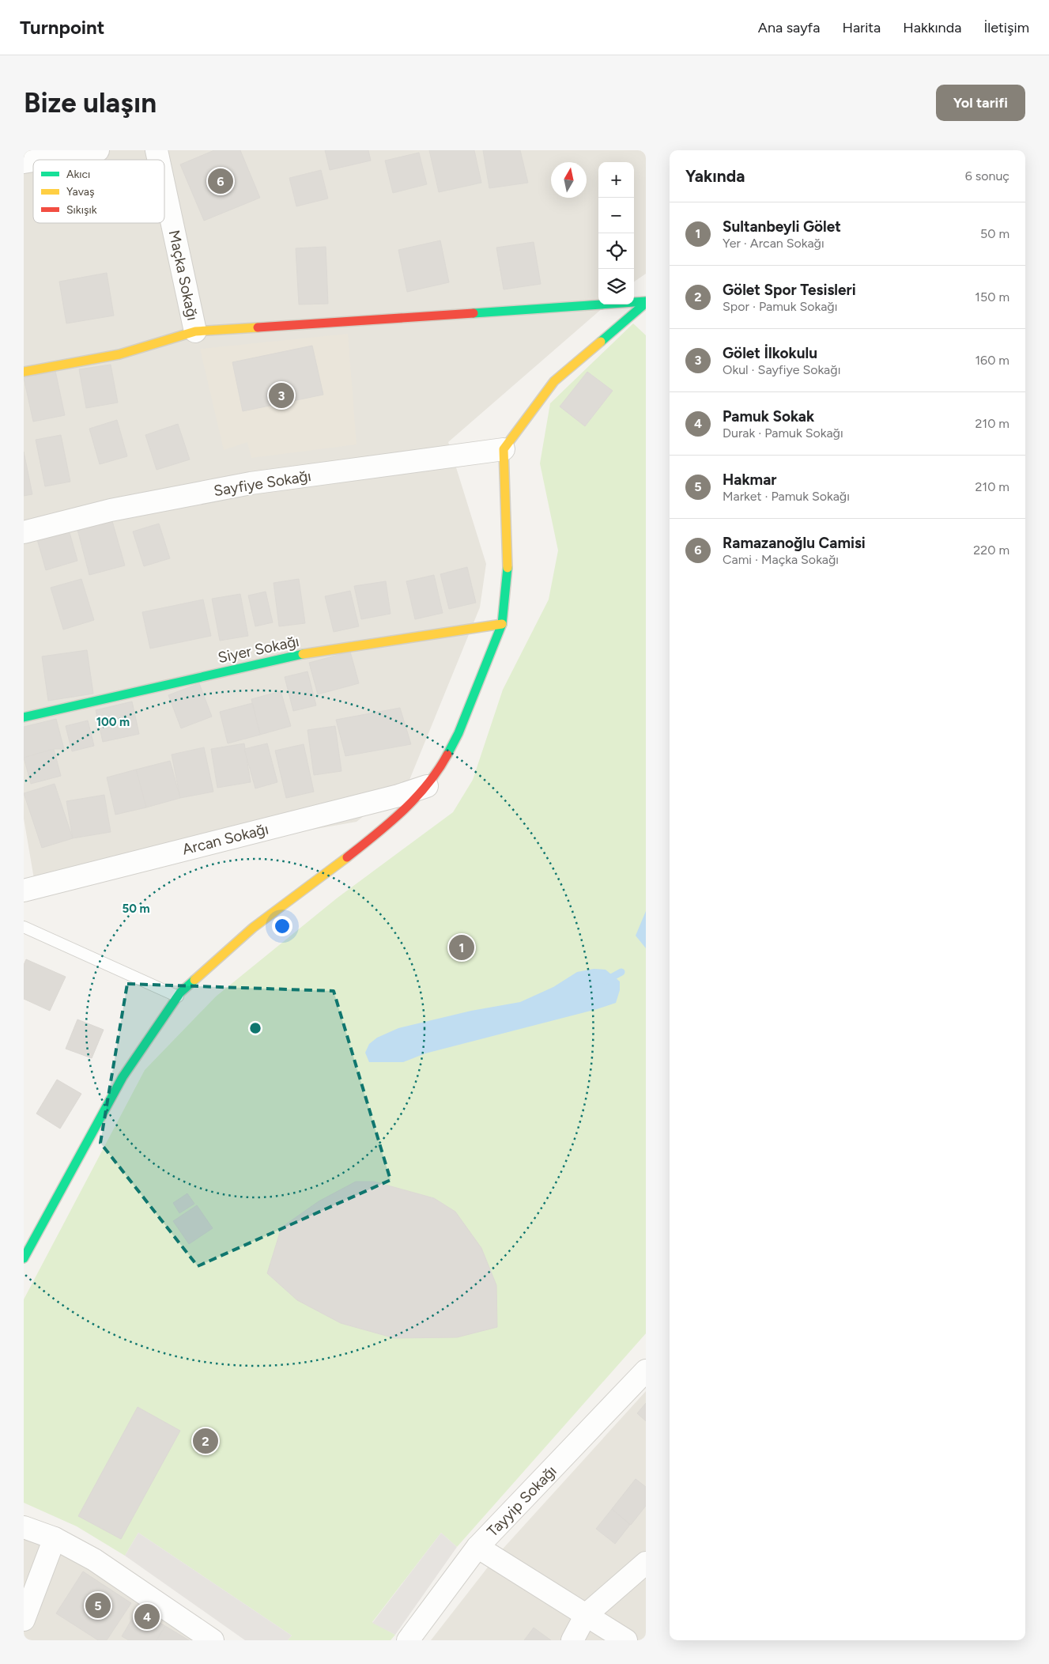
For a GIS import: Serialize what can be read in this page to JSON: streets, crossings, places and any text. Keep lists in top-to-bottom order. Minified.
{"streets":{"street":["Maçka Sokağı","Sayfiye Sokağı","Siyer Sokağı","Arcan Sokağı","Tayyip Sokağı"]},"legend":["Akıcı","Yavaş","Sıkışık"],"north":"top","page":{"header":"Turnpoint","nav":["Ana sayfa","Harita","Hakkında","İletişim"],"buttons":"Yol tarifi","title":"Bize ulaşın","heading":["Yakında","6 sonuç"],"map_buttons":["+","−"],"pins":["6","3","1","2","5","4"],"list":[{"mark":"1","name":"Sultanbeyli Gölet","note":"Yer · Arcan Sokağı","value":"50 m"},{"mark":"2","name":"Gölet Spor Tesisleri","note":"Spor · Pamuk Sokağı","value":"150 m"},{"mark":"3","name":"Gölet İlkokulu","note":"Okul · Sayfiye Sokağı","value":"160 m"},{"mark":"4","name":"Pamuk Sokak","note":"Durak · Pamuk Sokağı","value":"210 m"},{"mark":"5","name":"Hakmar","note":"Market · Pamuk Sokağı","value":"210 m"},{"mark":"6","name":"Ramazanoğlu Camisi","note":"Cami · Maçka Sokağı","value":"220 m"}]},"rings":["100 m","50 m"]}
